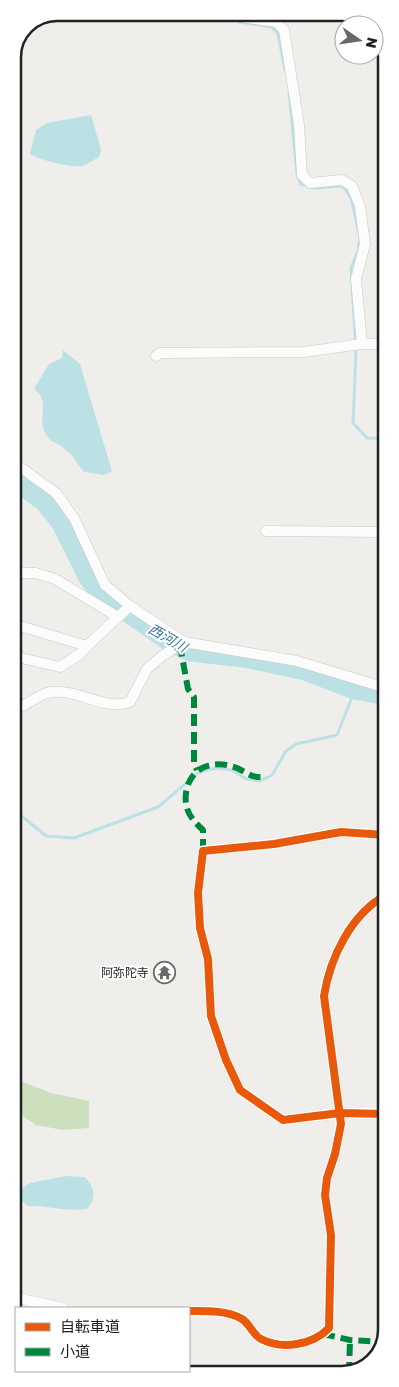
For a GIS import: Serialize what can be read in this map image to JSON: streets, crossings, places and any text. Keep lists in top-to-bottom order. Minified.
{"water":["西河川"],"places":{"temple":["阿弥陀寺"]},"legend":["自転車道","小道"],"north":"right"}
